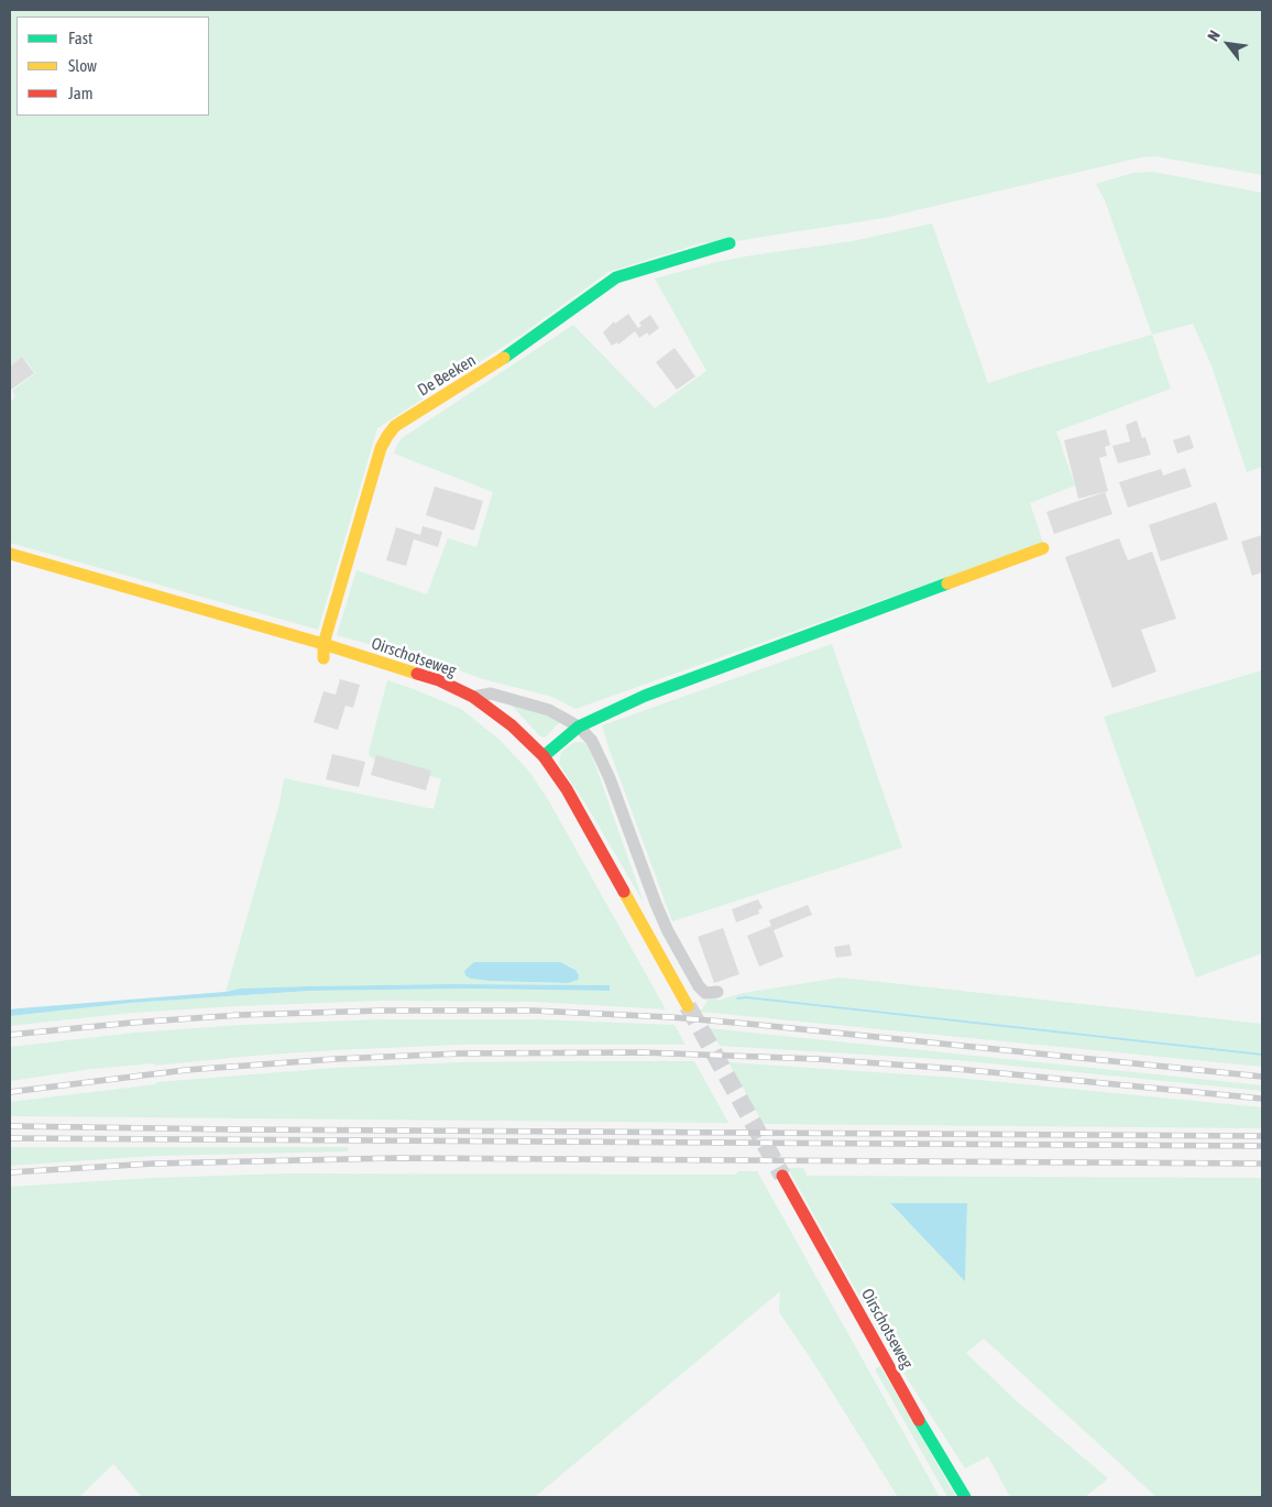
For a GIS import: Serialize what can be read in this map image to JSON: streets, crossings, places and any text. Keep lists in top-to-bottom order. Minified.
{"streets":{"street":["De Beeken","Oirschotseweg"]},"crossings":[["De Beeken","Oirschotseweg"]],"legend":["Fast","Slow","Jam"],"north":"top left"}
